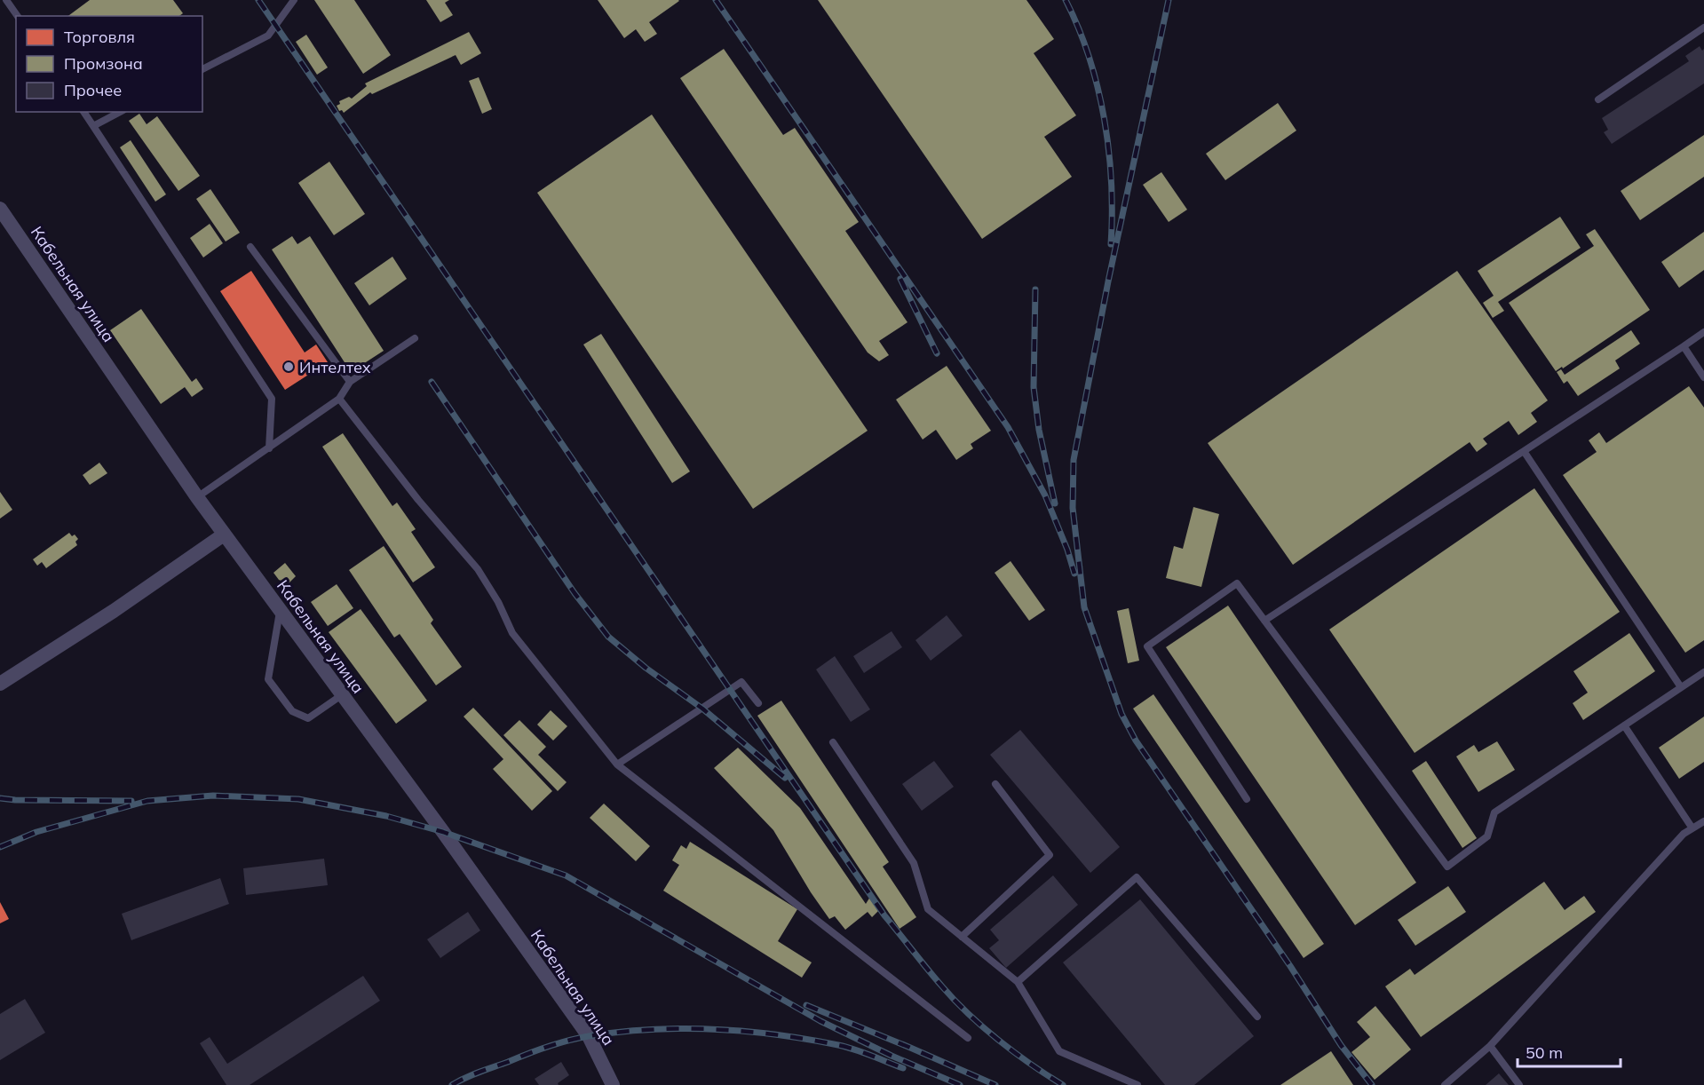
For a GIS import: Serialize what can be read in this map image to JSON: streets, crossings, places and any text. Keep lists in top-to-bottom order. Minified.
{"streets":{"street":["Кабельная улица"]},"places":["Интелтех"],"legend":["Торговля","Промзона","Прочее"],"scale_bar":"50 m"}
